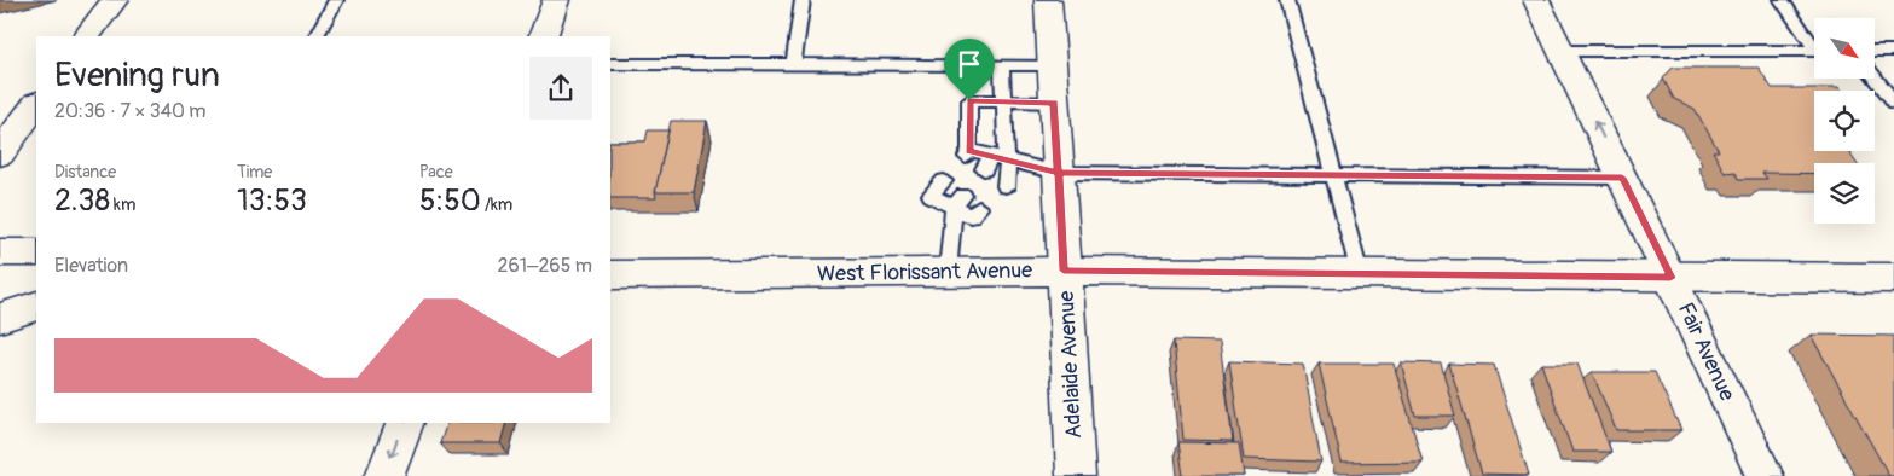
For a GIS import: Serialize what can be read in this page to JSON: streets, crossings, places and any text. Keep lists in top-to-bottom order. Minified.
{"streets":{"main road":["West Florissant Avenue","Fair Avenue","Adelaide Avenue"]},"crossings":[["West Florissant Avenue","Fair Avenue"],["West Florissant Avenue","Adelaide Avenue"]],"north":"bottom right","page":{"heading":["Evening run","20:36 · 7 × 340 m"],"stats":[["Distance","2.38 km"],["Time","13:53"],["Pace","5:50 /km"]],"chart":["Elevation","261–265 m"]}}
